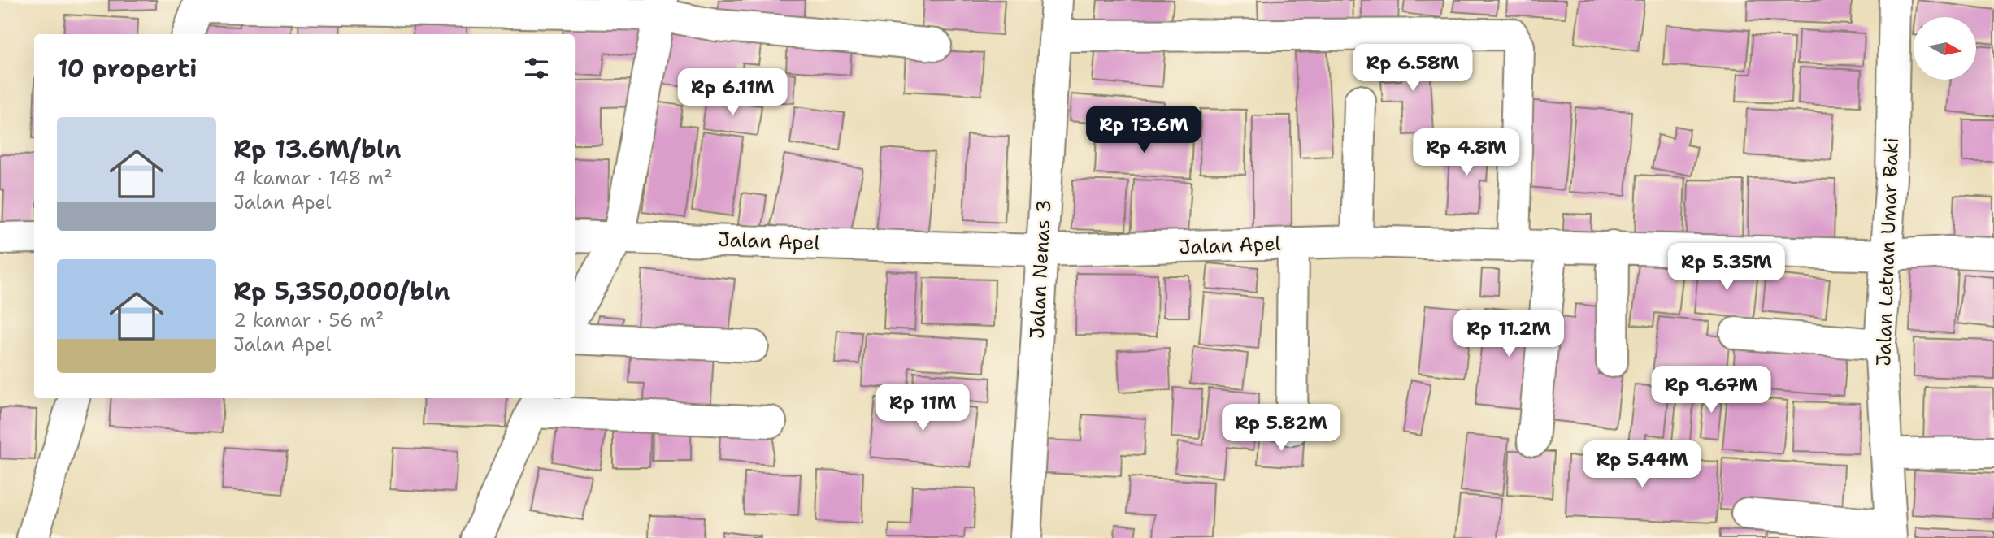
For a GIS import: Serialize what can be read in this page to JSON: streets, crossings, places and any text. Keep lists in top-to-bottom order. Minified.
{"streets":{"street":["Jalan Apel","Jalan Letnan Umar Baki","Jalan Nenas 3"]},"crossings":[["Jalan Apel","Jalan Letnan Umar Baki"],["Jalan Apel","Jalan Nenas 3"]],"north":"right","page":{"heading":"10 properti","price":["Rp 6.58M","Rp 6.11M","Rp 13.6M","Rp 4.8M","Rp 5.35M","Rp 11.2M","Rp 9.67M","Rp 11M","Rp 5.82M","Rp 5.44M"],"list":[{"name":"Rp 13.6M/bln","note":"4 kamar · 148 m² · Jalan Apel"},{"name":"Rp 5,350,000/bln","note":"2 kamar · 56 m² · Jalan Apel"}]}}
